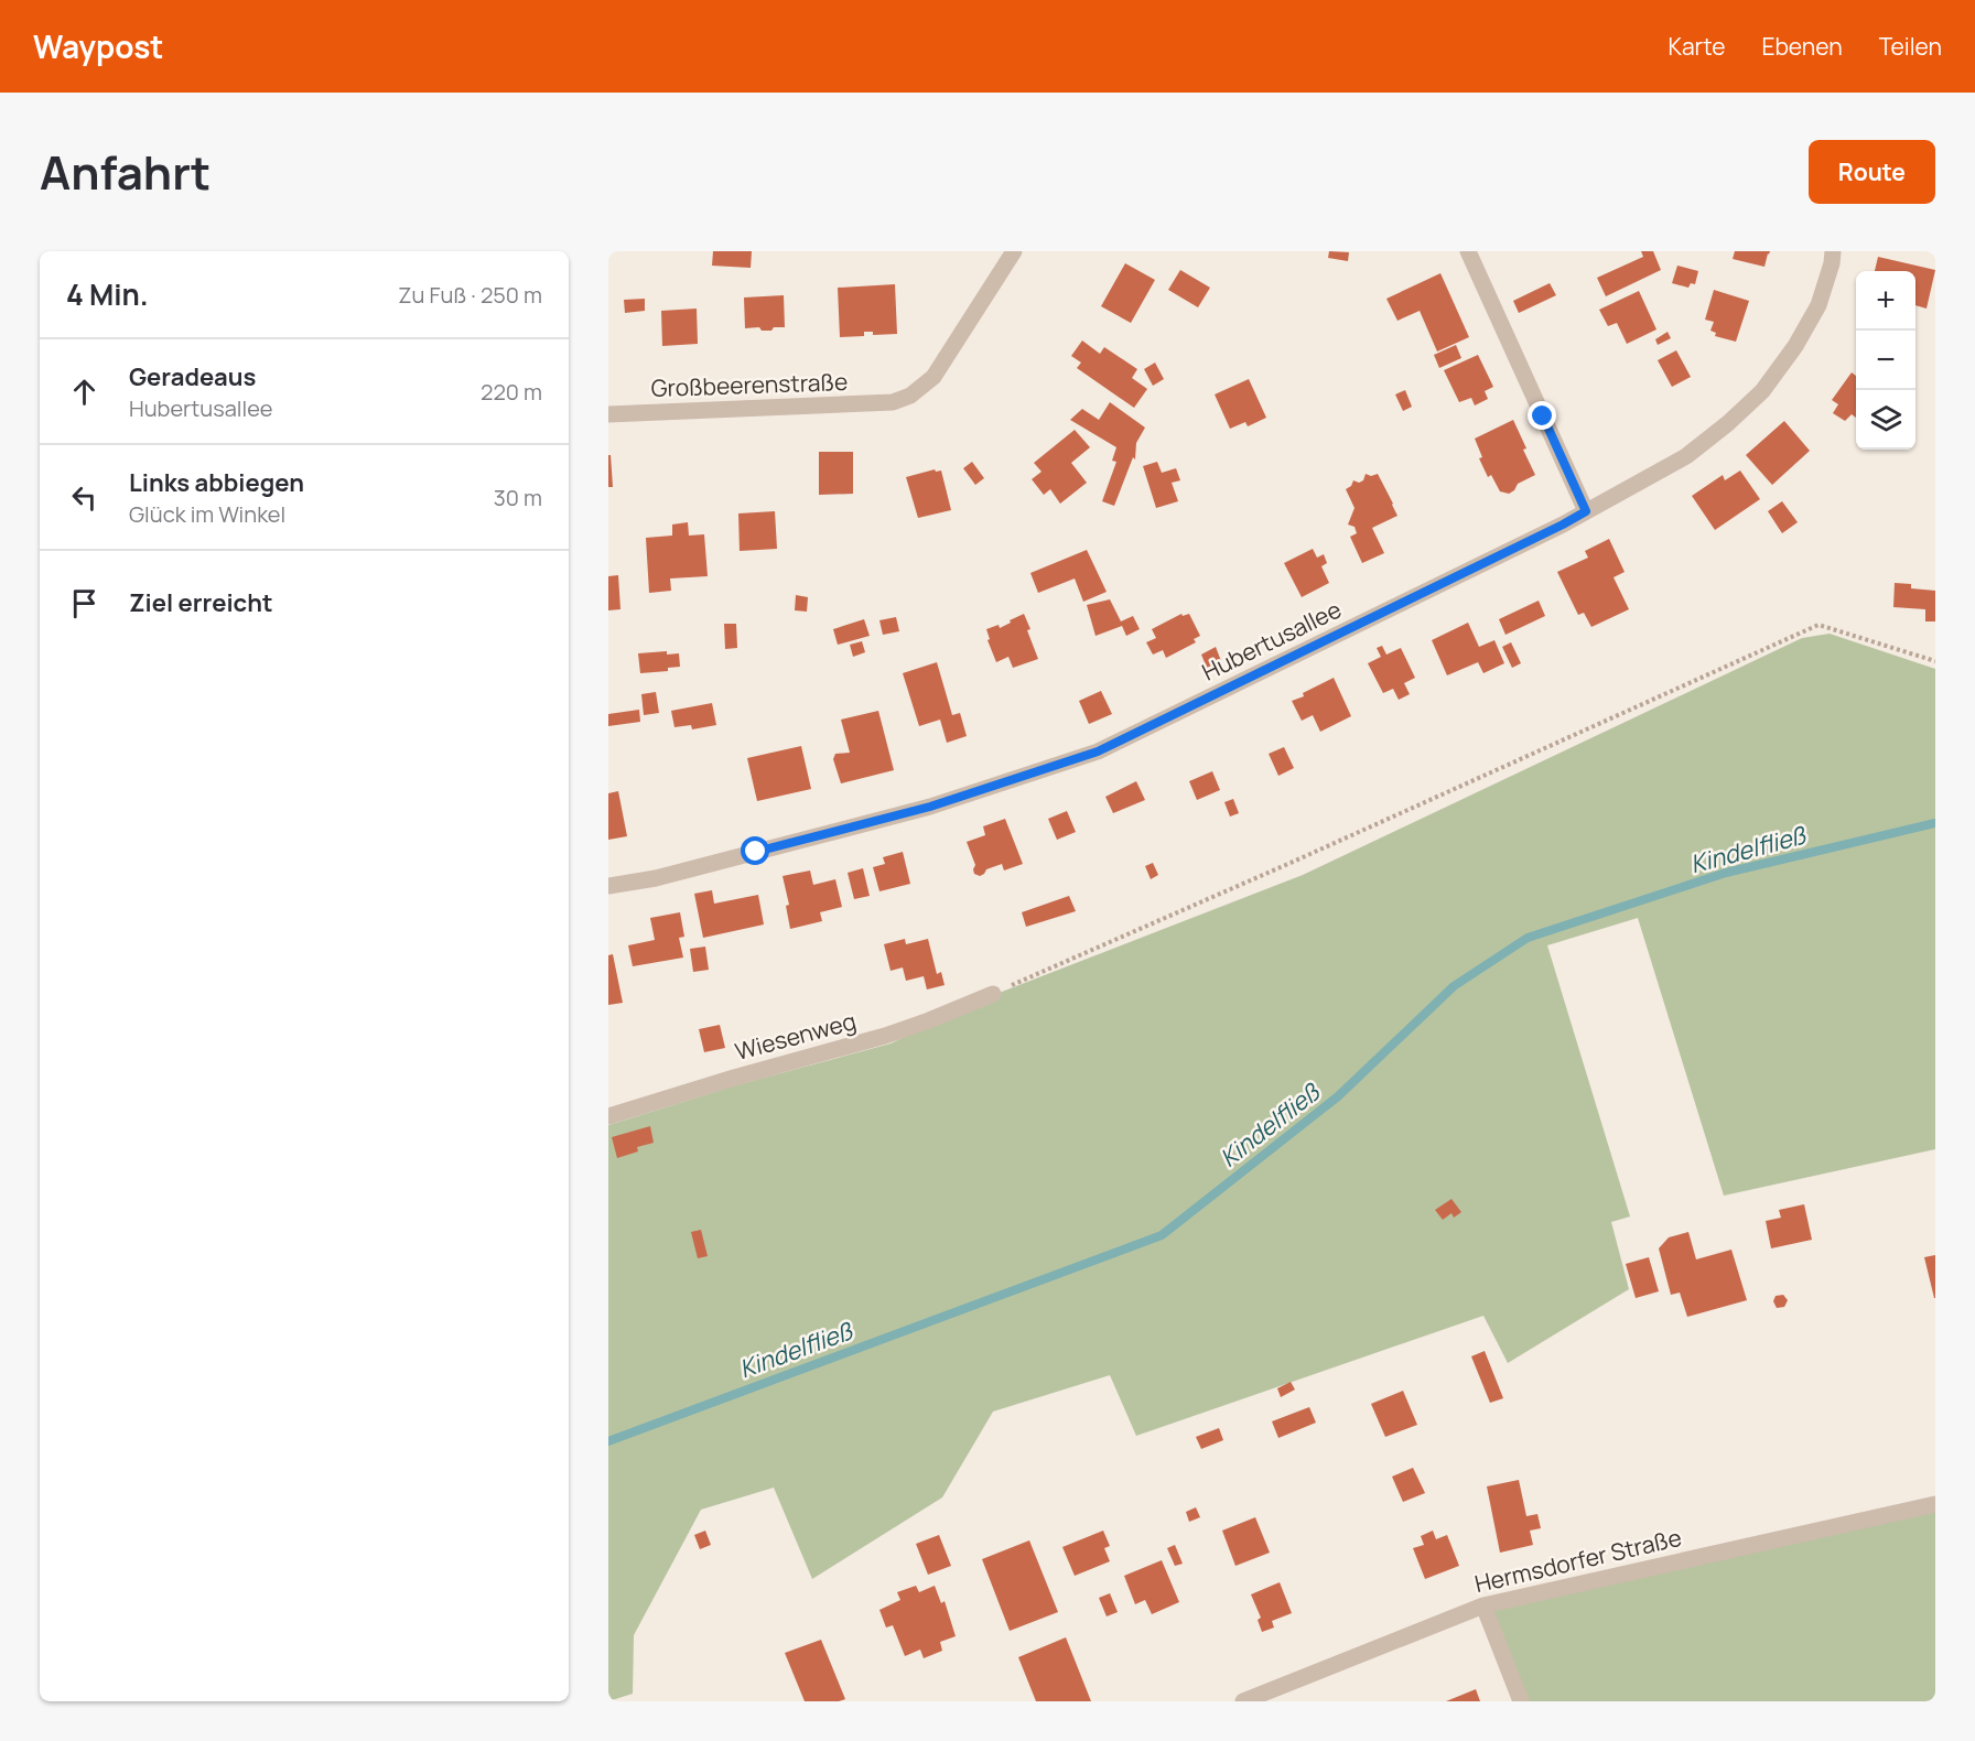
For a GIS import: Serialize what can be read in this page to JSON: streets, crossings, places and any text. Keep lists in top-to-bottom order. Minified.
{"streets":{"street":["Großbeerenstraße","Hubertusallee","Wiesenweg","Hermsdorfer Straße"]},"water":["Kindelfließ"],"page":{"header":"Waypost","nav":["Karte","Ebenen","Teilen"],"title":"Anfahrt","buttons":"Route","heading":["4 Min.","Zu Fuß · 250 m"],"map_buttons":["+","−"],"list":[["Geradeaus","Hubertusallee","220 m"],["Links abbiegen","Glück im Winkel","30 m"],"Ziel erreicht"]}}
